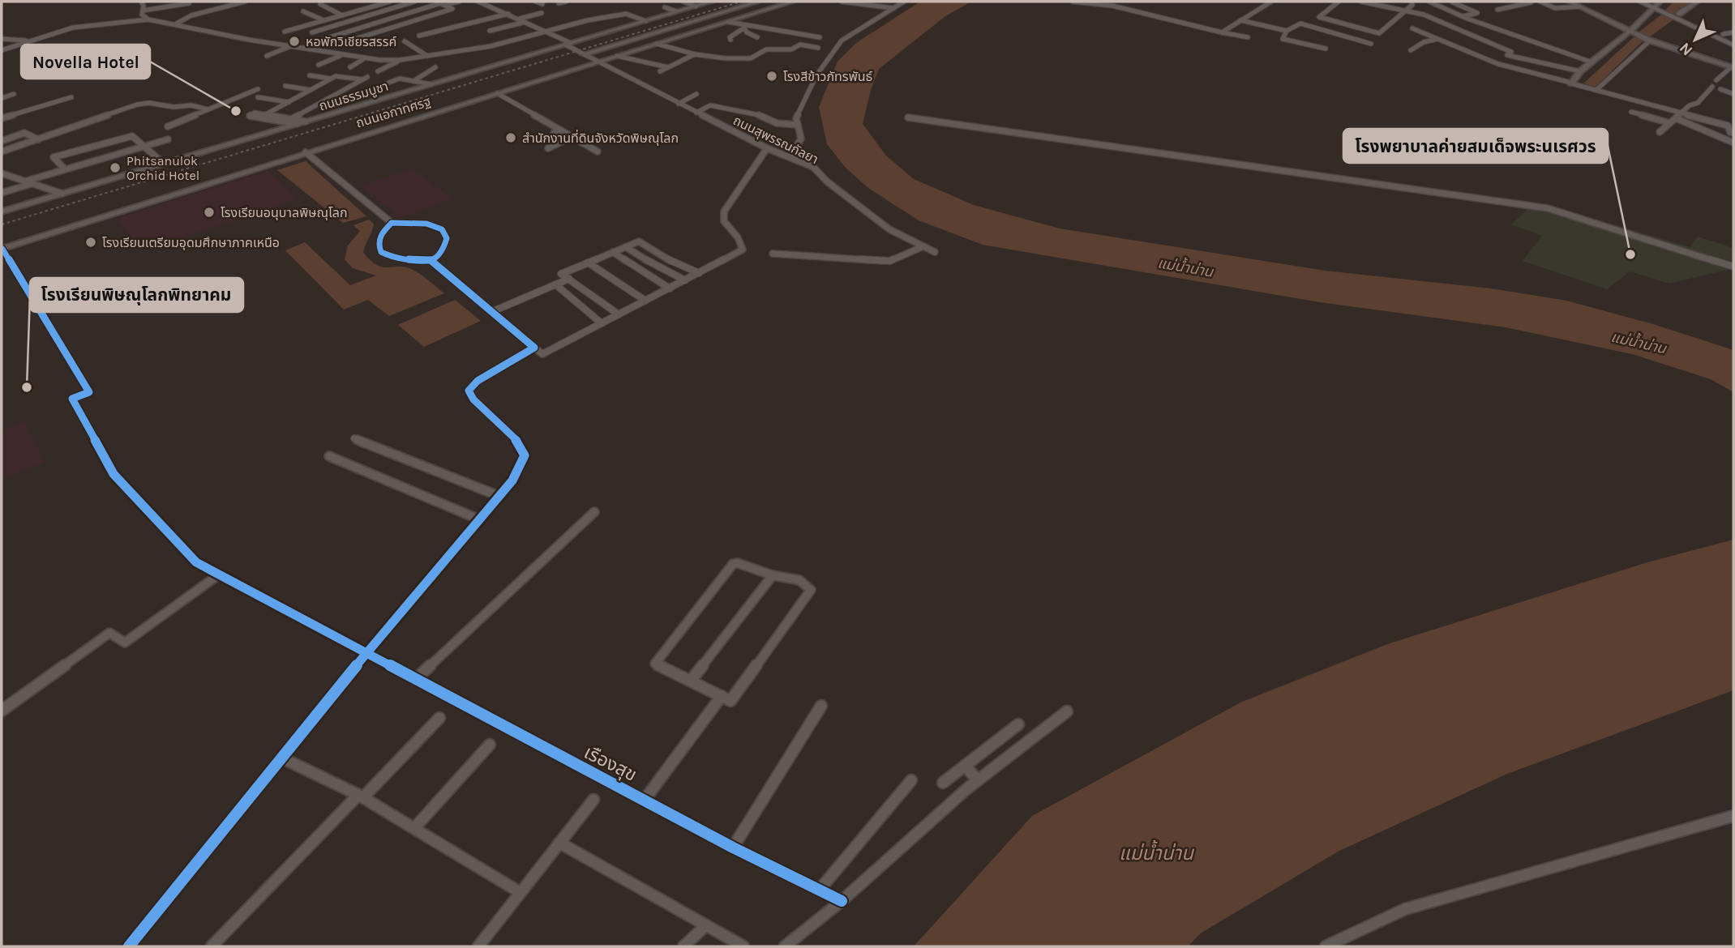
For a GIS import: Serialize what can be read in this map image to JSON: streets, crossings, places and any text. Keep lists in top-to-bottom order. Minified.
{"streets":{"main road":["ถนนธรรมบูชา","ถนนเอกาทศรฐ"],"street":["ถนนสุพรรณกัลยา","เรืองสุข"]},"crossings":[["ถนนธรรมบูชา","ถนนสุพรรณกัลยา"],["ถนนเอกาทศรฐ","ถนนสุพรรณกัลยา"],["ถนนเอกาทศรฐ","เรืองสุข"]],"water":["แม่น้ำน่าน"],"places":["หอพักวิเชียรสรรค์","โรงสีข้าวภัทรพันธ์","Novella Hotel","สำนักงานที่ดินจังหวัดพิษณุโลก","Phitsanulok Orchid Hotel","โรงเรียนอนุบาลพิษณุโลก","โรงเรียนเตรียมอุดมศึกษาภาคเหนือ","โรงพยาบาลค่ายสมเด็จพระนเรศวร","โรงเรียนพิษณุโลกพิทยาคม"],"north":"bottom left"}
